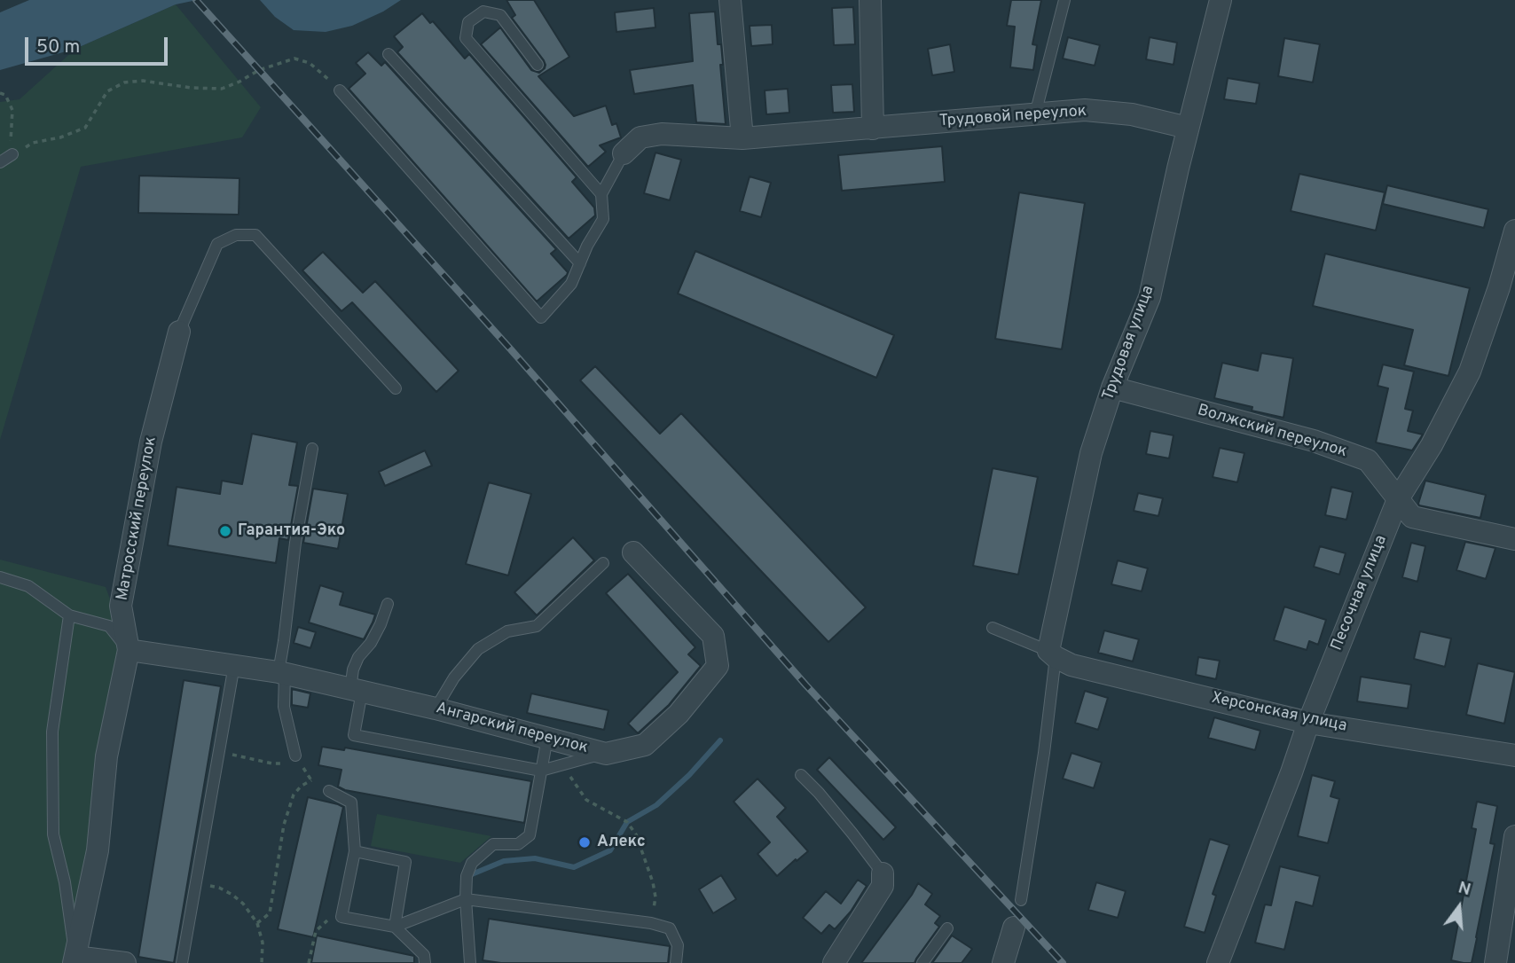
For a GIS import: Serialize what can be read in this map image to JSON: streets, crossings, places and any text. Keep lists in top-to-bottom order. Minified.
{"streets":{"street":["Трудовой переулок","Трудовая улица","Волжский переулок","Матросский переулок","Песочная улица","Херсонская улица","Ангарский переулок"]},"crossings":[["Трудовой переулок","Трудовая улица"],["Трудовая улица","Волжский переулок"],["Трудовая улица","Херсонская улица"],["Волжский переулок","Песочная улица"],["Матросский переулок","Ангарский переулок"],["Песочная улица","Херсонская улица"]],"places":["Гарантия-Эко","Алекс"],"scale_bar":"50 m","north":"top"}
